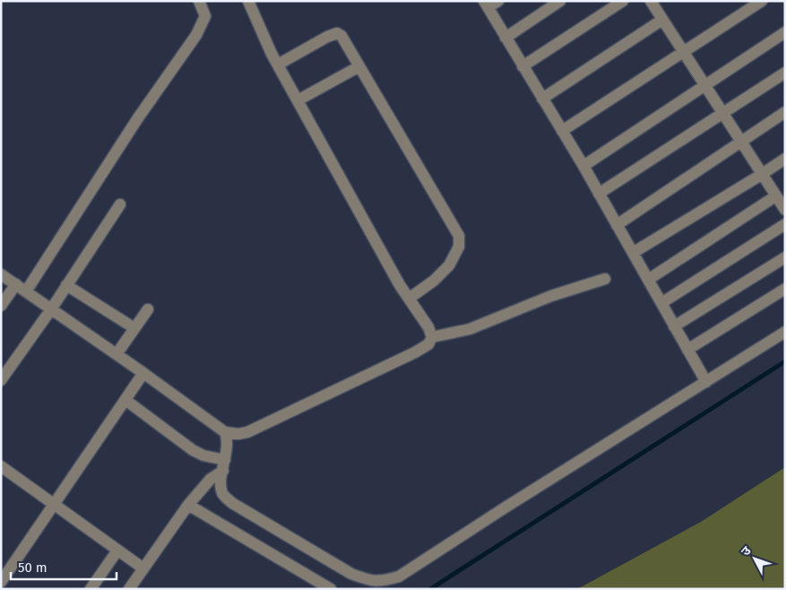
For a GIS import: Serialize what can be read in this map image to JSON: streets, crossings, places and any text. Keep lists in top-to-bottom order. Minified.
{"scale_bar":"50 m","north":"top left"}
